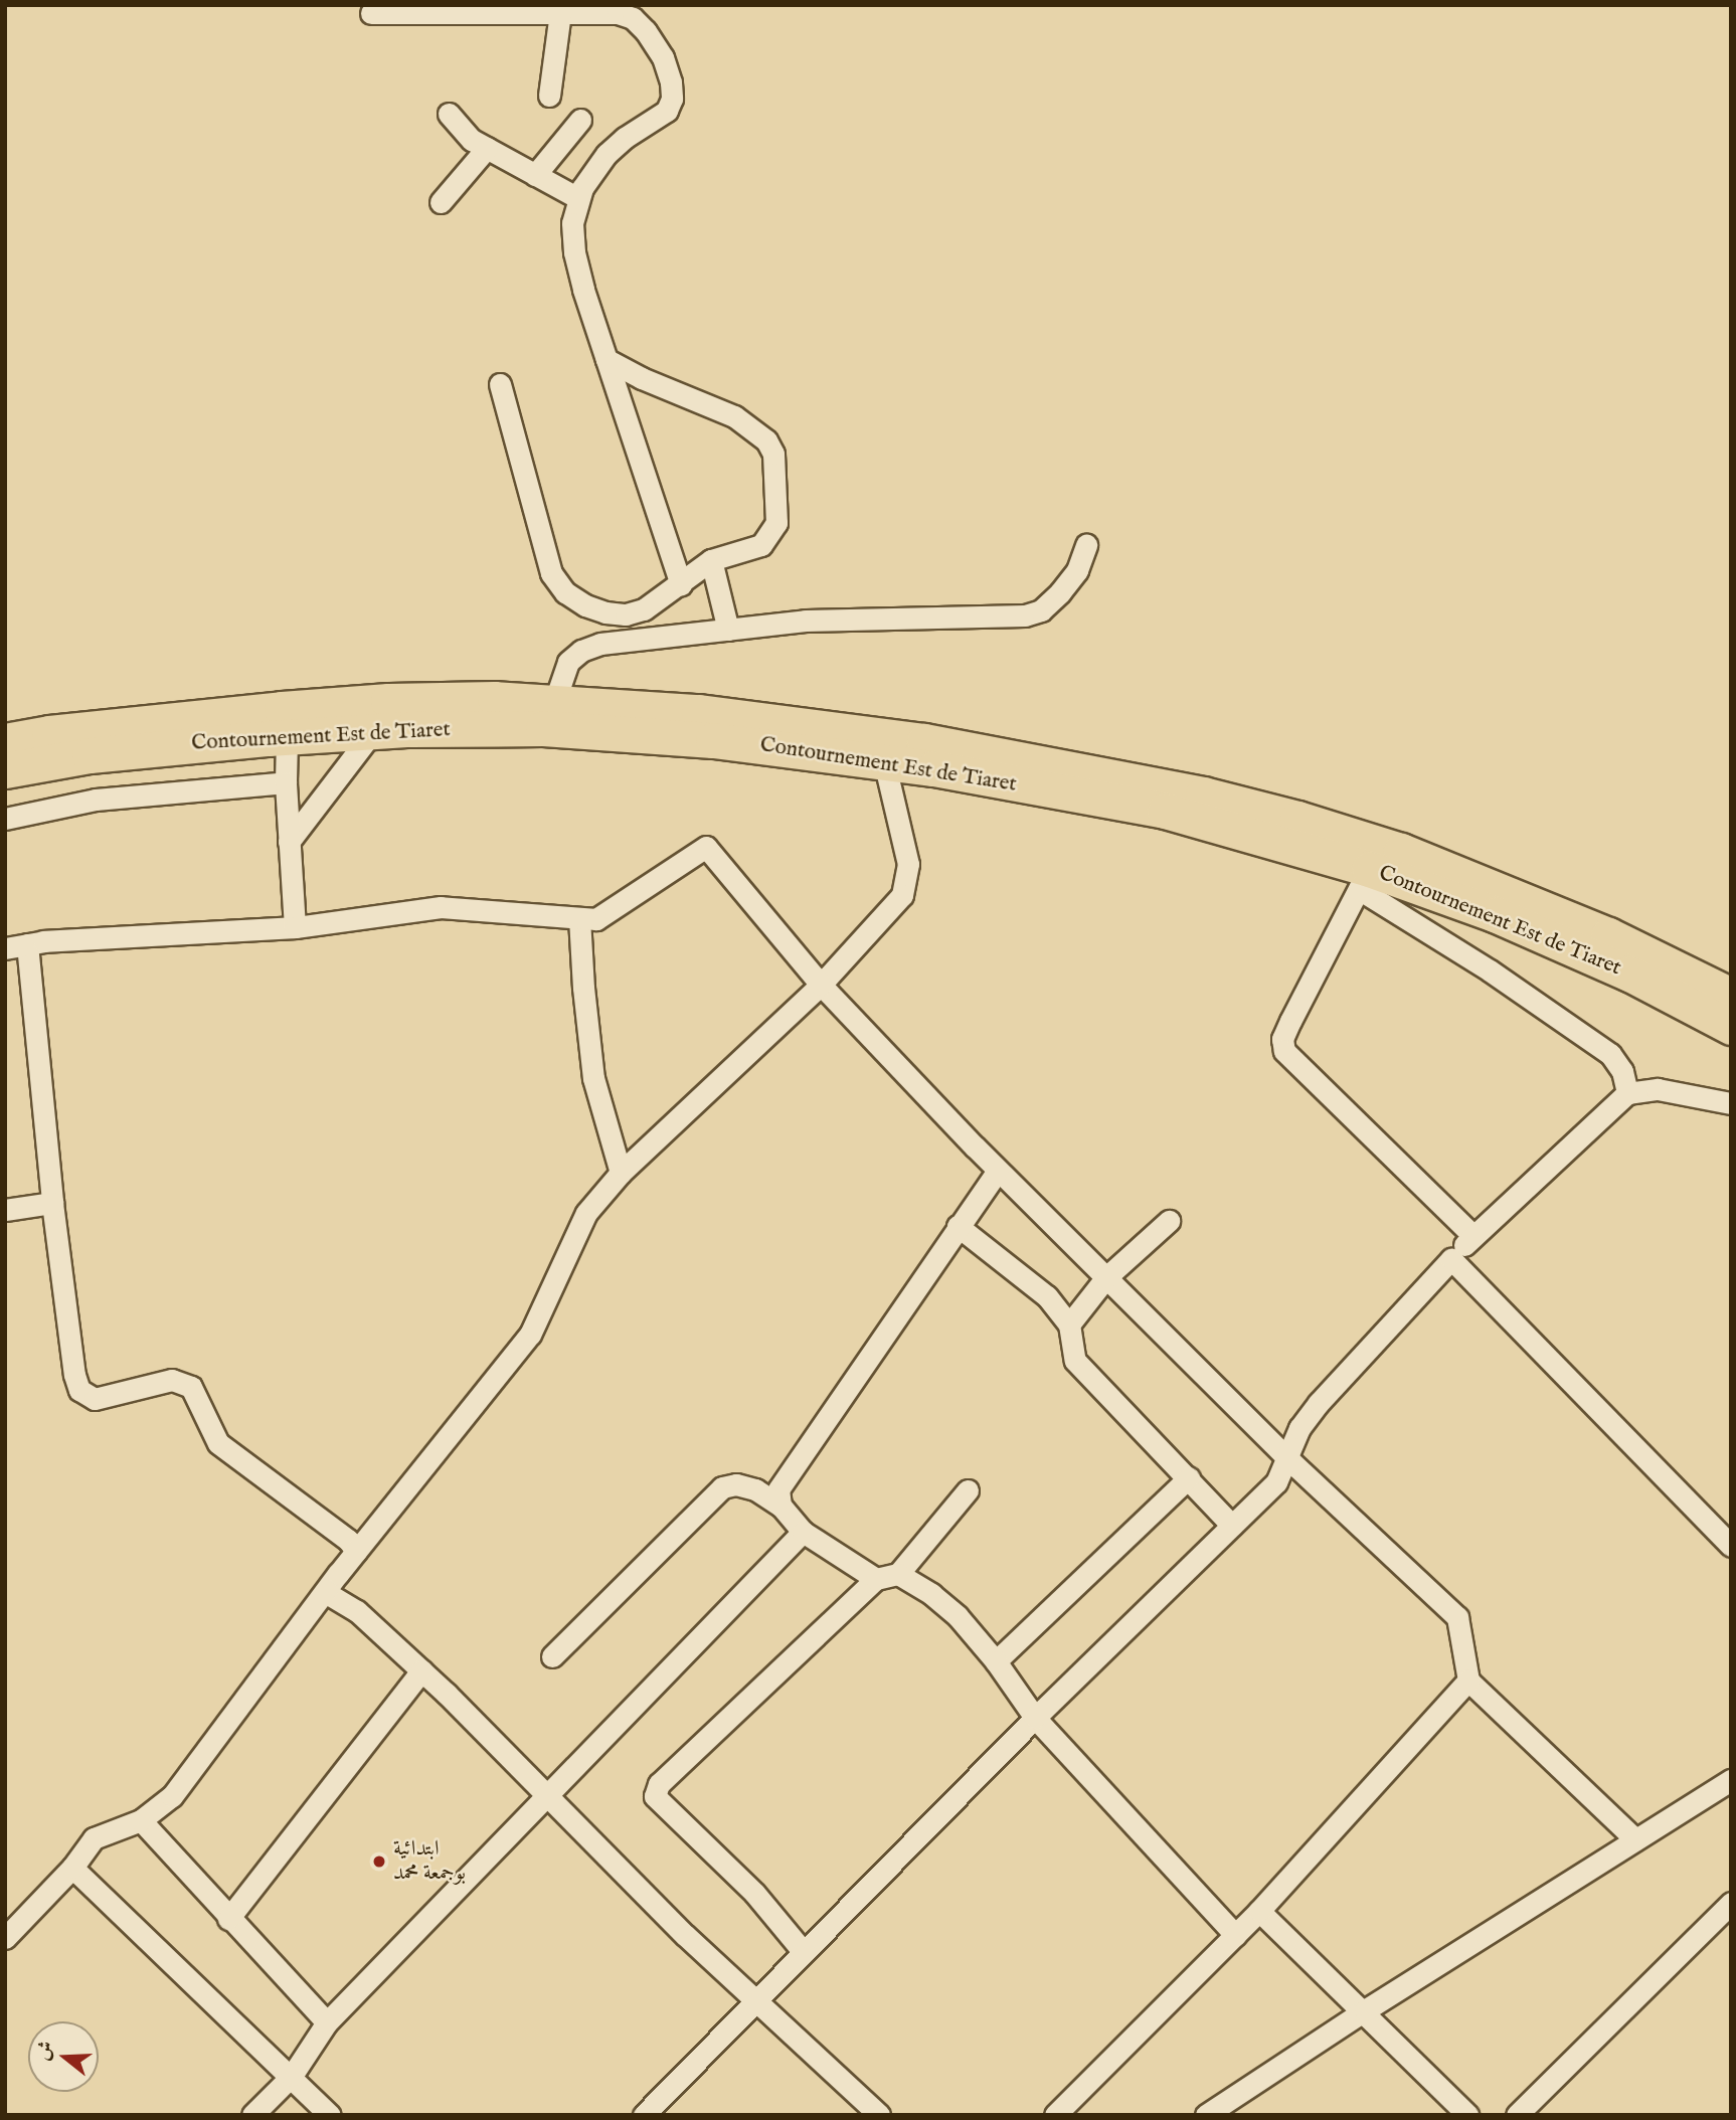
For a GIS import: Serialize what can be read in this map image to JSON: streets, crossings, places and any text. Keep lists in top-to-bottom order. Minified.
{"streets":{"highway":["Contournement Est de Tiaret"]},"places":["ابتدائية بوجمعة محمد"],"north":"left"}
